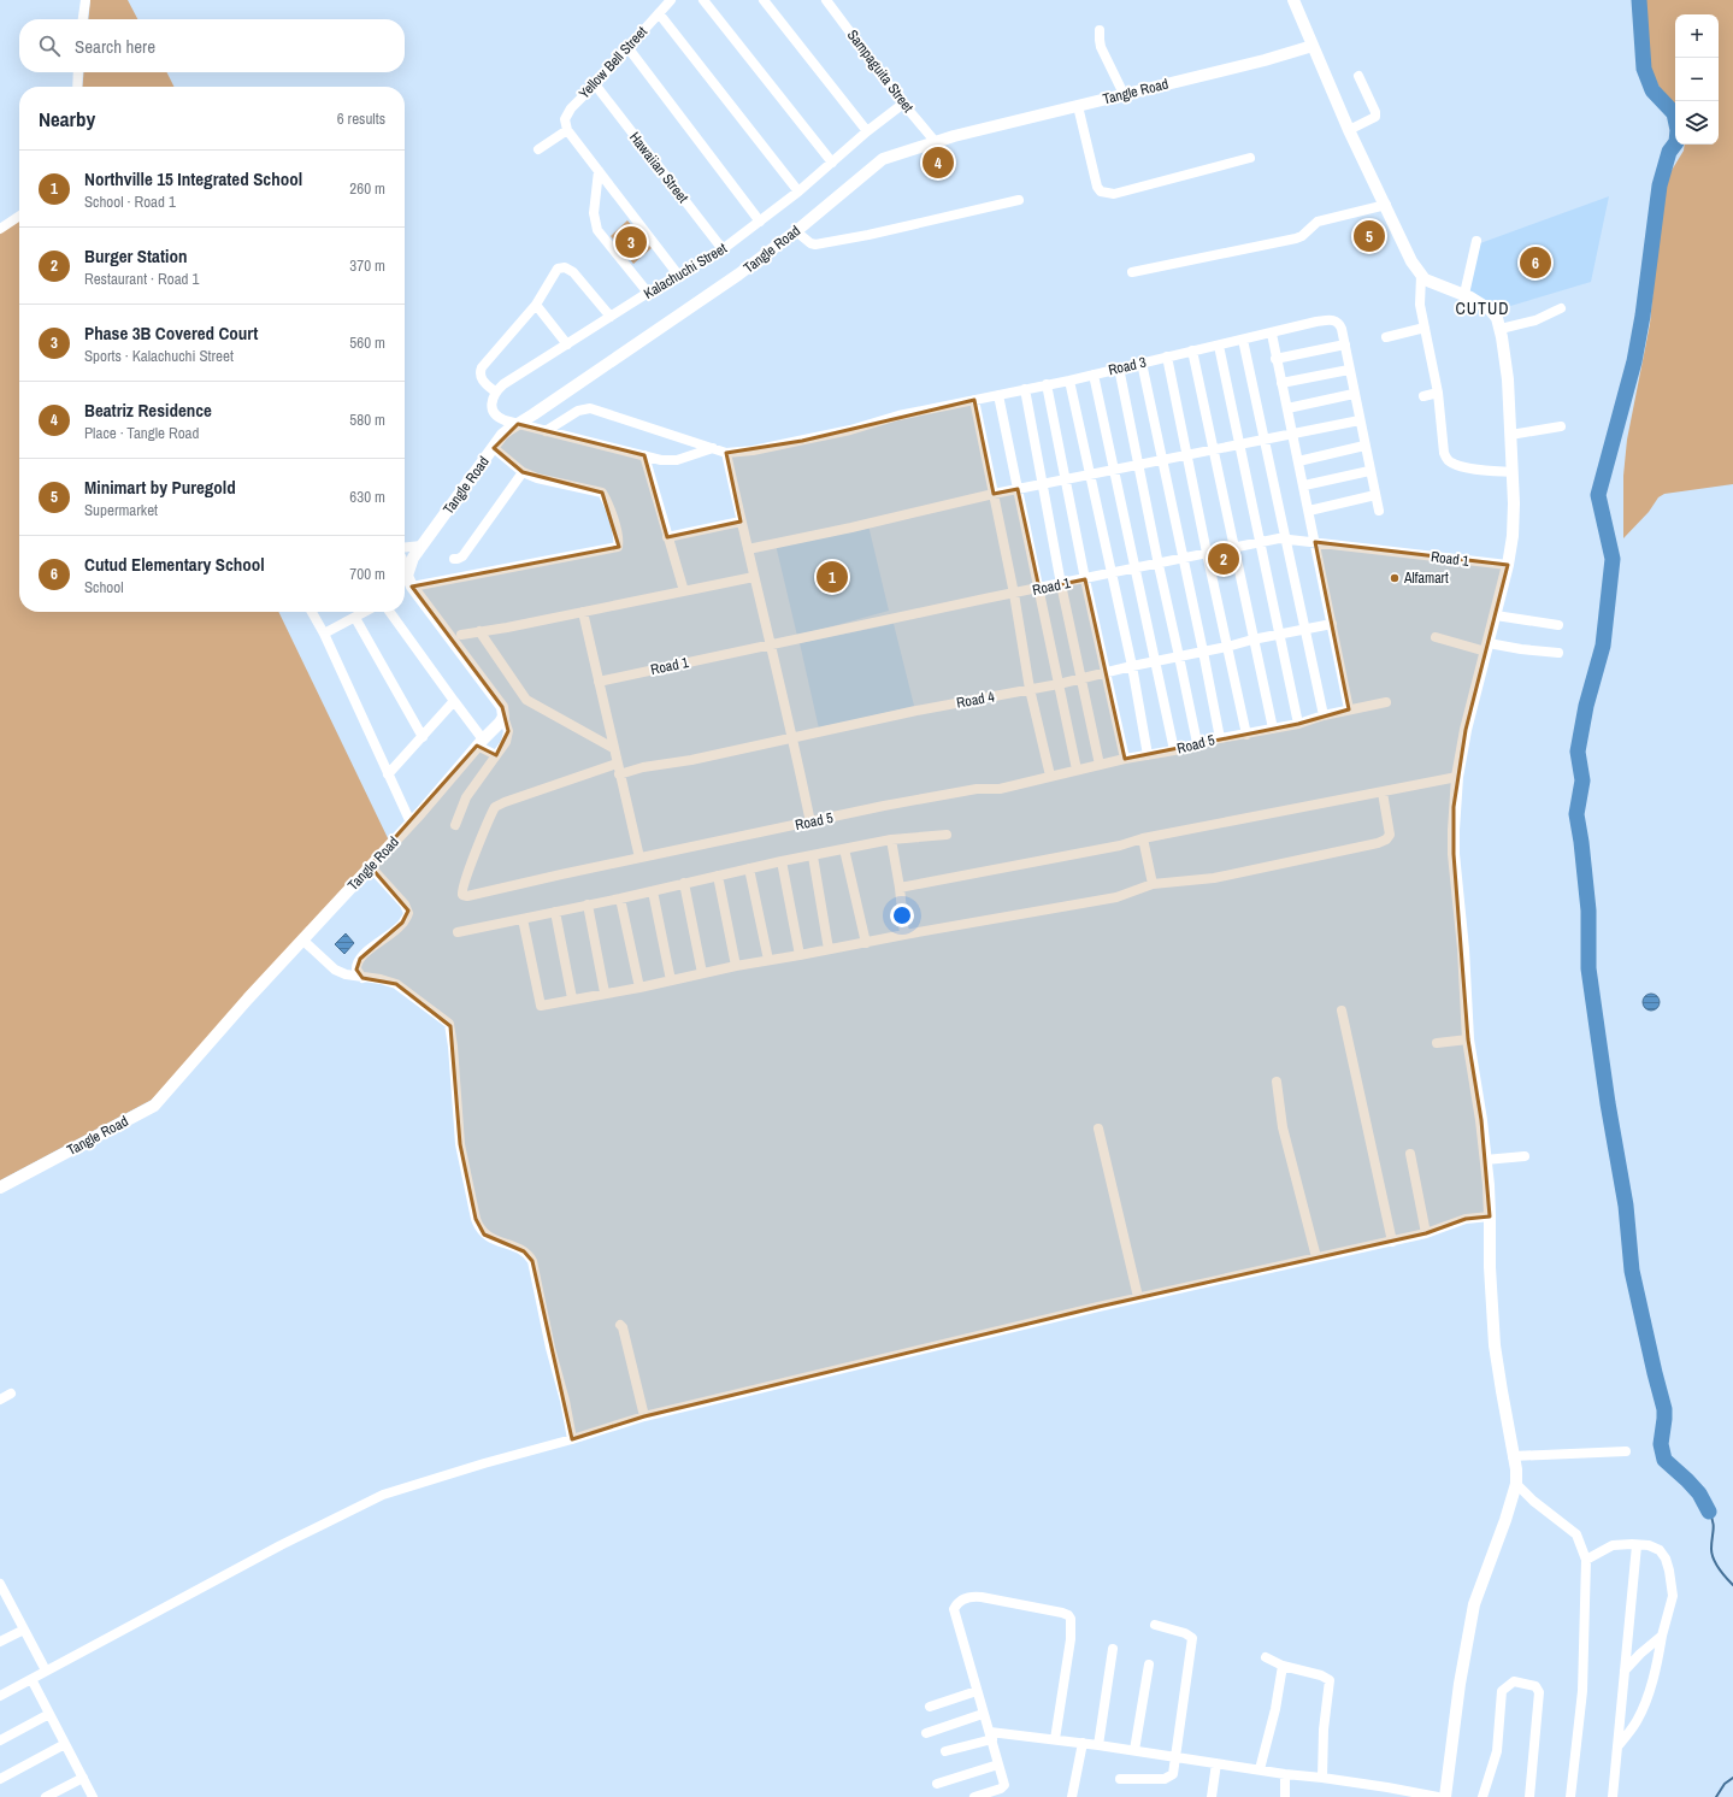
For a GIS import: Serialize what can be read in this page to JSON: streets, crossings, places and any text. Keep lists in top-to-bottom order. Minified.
{"streets":{"street":["Yellow Bell Street","Sampaguita Street","Tangle Road","Hawaiian Street","Kalachuchi Street","Road 3","Road 1","Road 4","Road 5"]},"crossings":[["Yellow Bell Street","Hawaiian Street"],["Sampaguita Street","Tangle Road"],["Sampaguita Street","Kalachuchi Street"],["Hawaiian Street","Kalachuchi Street"]],"districts":["CUTUD"],"places":["Alfamart"],"page":{"map_buttons":["+","−"],"search":"Search here","heading":["Nearby","6 results"],"pins":["4","5","3","6","2","1"],"list":[{"mark":"1","name":"Northville 15 Integrated School","note":"School · Road 1","value":"260 m"},{"mark":"2","name":"Burger Station","note":"Restaurant · Road 1","value":"370 m"},{"mark":"3","name":"Phase 3B Covered Court","note":"Sports · Kalachuchi Street","value":"560 m"},{"mark":"4","name":"Beatriz Residence","note":"Place · Tangle Road","value":"580 m"},{"mark":"5","name":"Minimart by Puregold","note":"Supermarket","value":"630 m"},{"mark":"6","name":"Cutud Elementary School","note":"School","value":"700 m"}]}}
